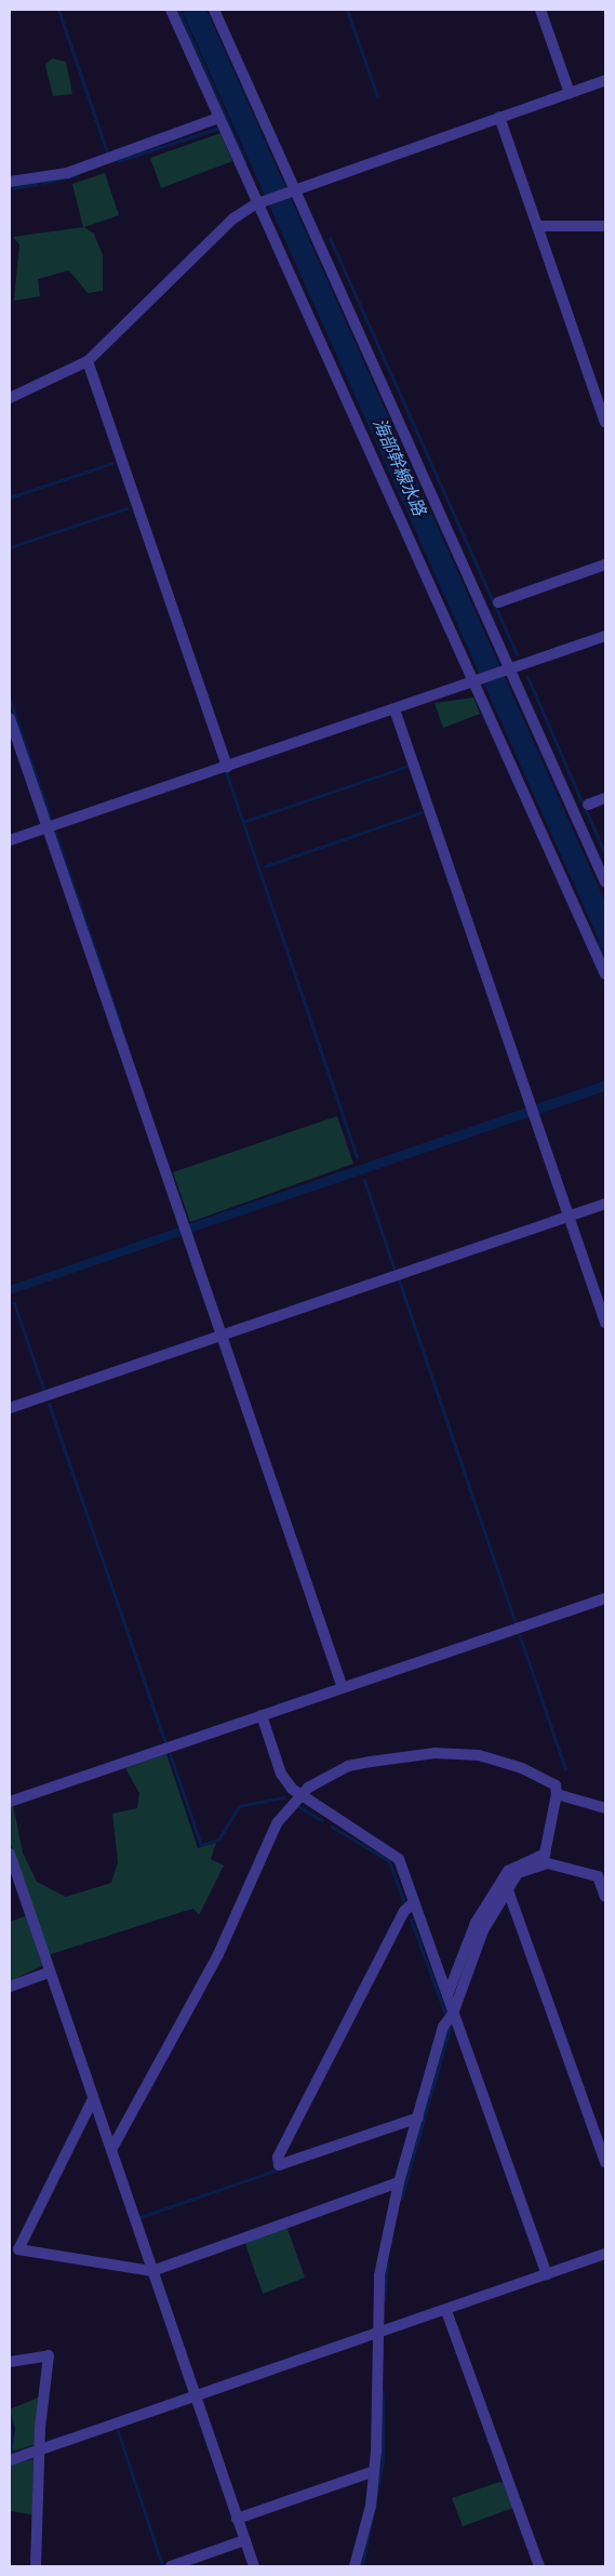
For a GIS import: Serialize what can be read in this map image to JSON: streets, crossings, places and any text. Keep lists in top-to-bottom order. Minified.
{"water":["海部幹線水路"]}
